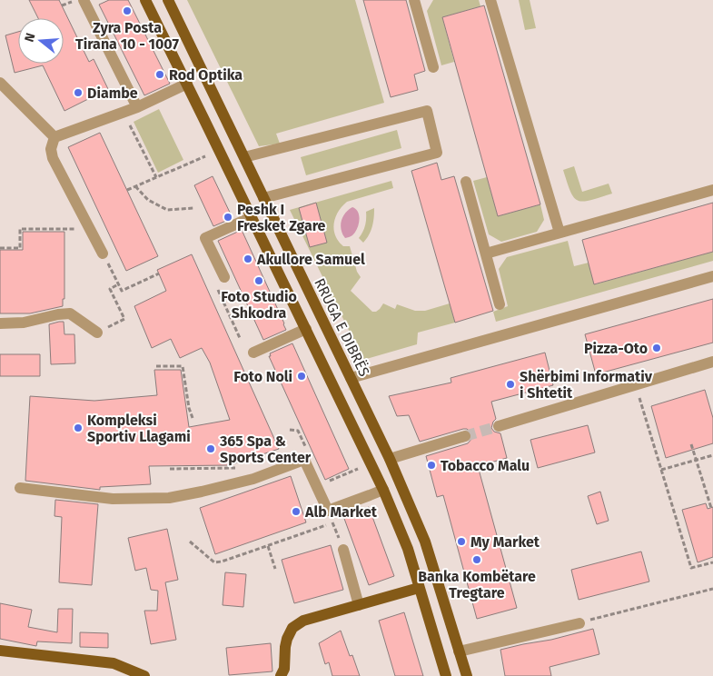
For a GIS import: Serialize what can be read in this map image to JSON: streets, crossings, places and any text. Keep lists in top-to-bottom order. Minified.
{"streets":{"main road":["RRUGA E DIBRËS"]},"places":["Zyra Posta Tirana 10 - 1007","Rod Optika","Diambe","Peshk I Fresket Zgare","Akullore Samuel","Foto Studio Shkodra","Pizza-Oto","Foto Noli","Shërbimi Informativ i Shtetit","Kompleksi Sportiv Llagami","365 Spa & Sports Center","Tobacco Malu","Alb Market","My Market","Banka Kombëtare Tregtare"],"north":"left"}
